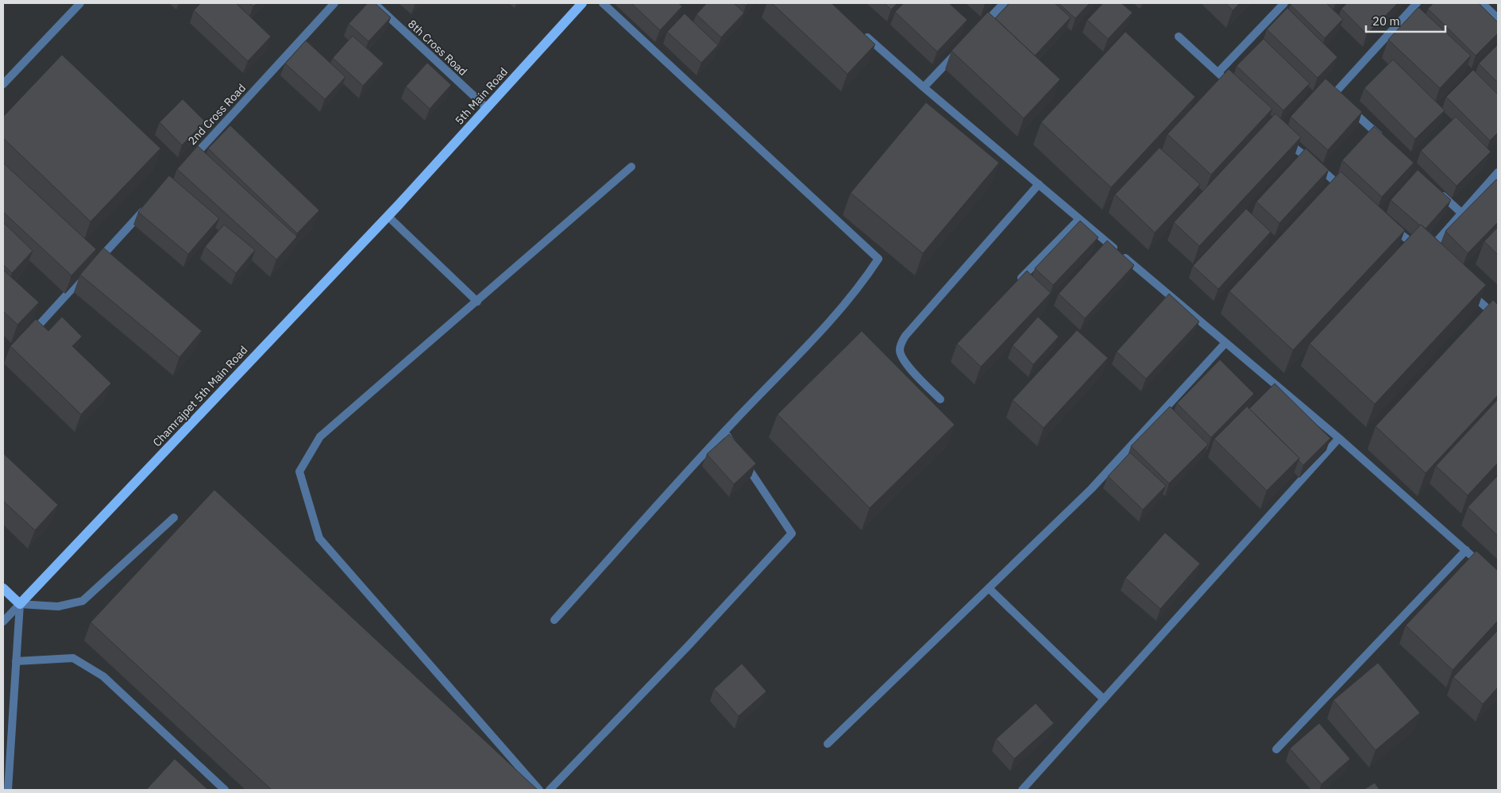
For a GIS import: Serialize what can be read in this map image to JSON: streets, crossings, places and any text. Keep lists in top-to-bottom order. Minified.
{"streets":{"main road":["5th Main Road","Chamrajpet 5th Main Road"],"street":["8th Cross Road","2nd Cross Road"]},"crossings":[["8th Cross Road","5th Main Road"],["5th Main Road","Chamrajpet 5th Main Road"]],"scale_bar":"20 m"}
